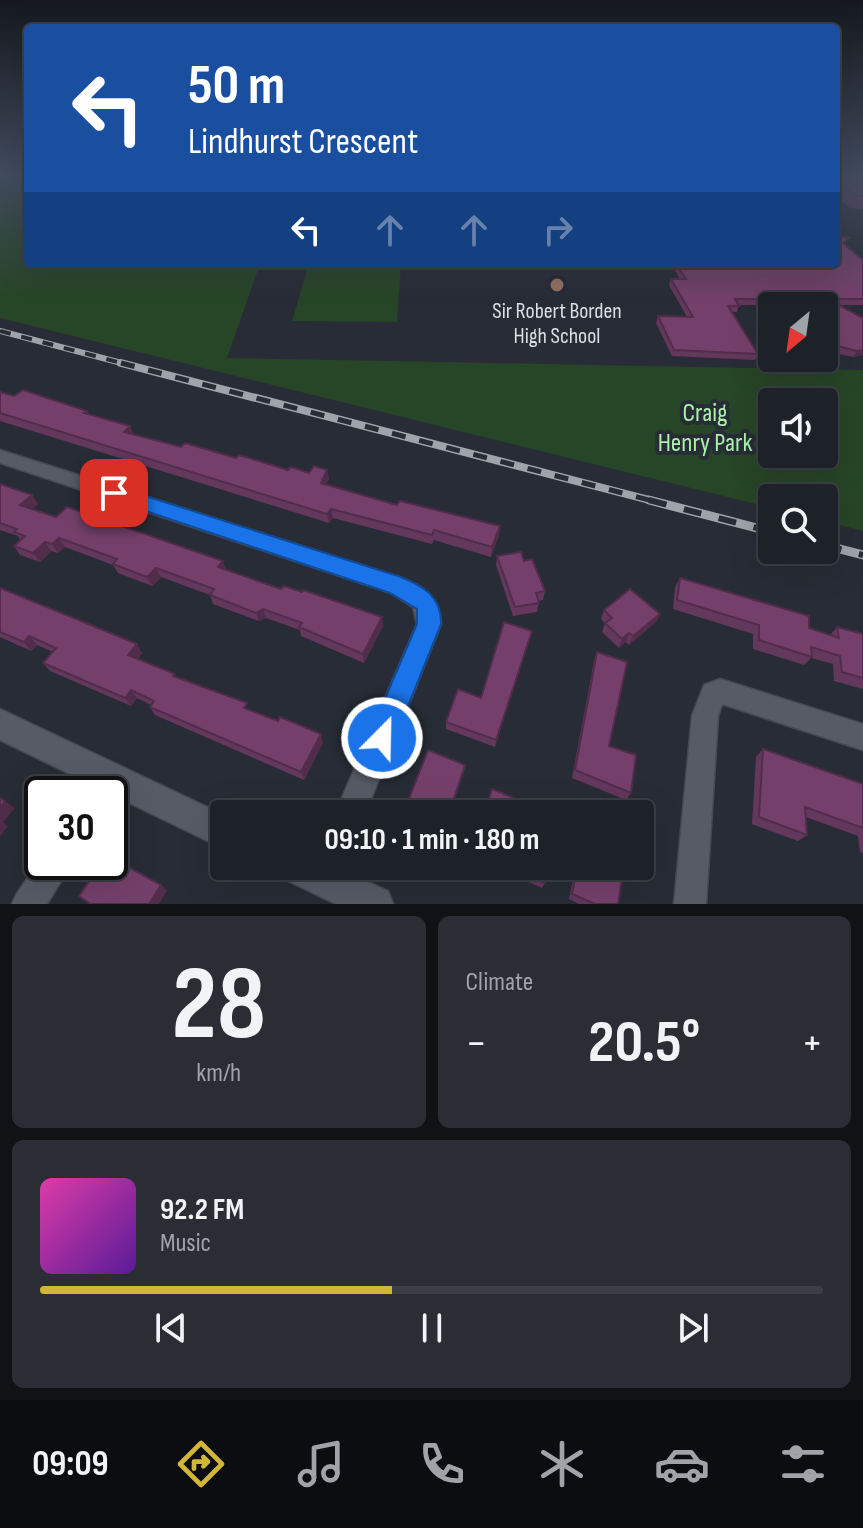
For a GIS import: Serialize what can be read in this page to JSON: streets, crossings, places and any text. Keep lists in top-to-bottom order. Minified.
{"parks":["Craig Henry Park"],"places":["Sir Robert Borden High School"],"north":"bottom left","page":{"turn":["50 m","Lindhurst Crescent"],"limit":"30","trip":"09:10 · 1 min · 180 m","tile":[["28","km/h"],"Climate"],"heat":["−","20.5°","+"],"song":["92.2 FM","Music"],"tabs":"09:09"}}
